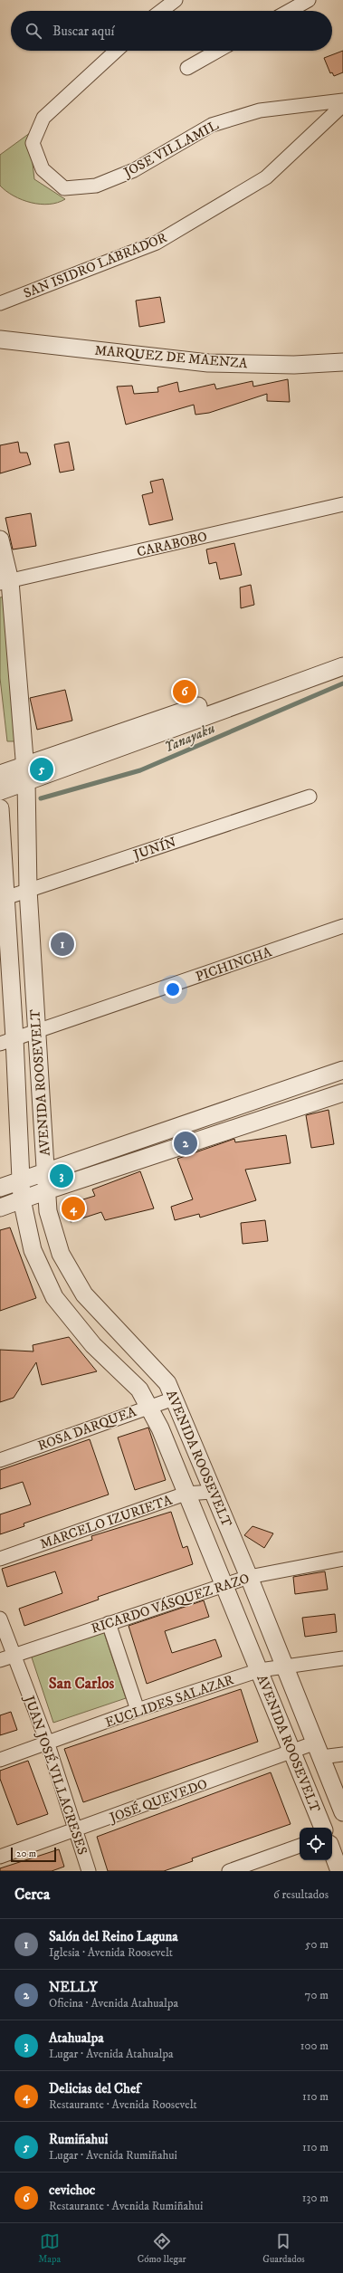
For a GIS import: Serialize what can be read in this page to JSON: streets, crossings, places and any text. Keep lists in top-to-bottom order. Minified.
{"streets":{"street":["JOSE VILLAMIL","SAN ISIDRO LABRADOR","MARQUEZ DE MAENZA","CARABOBO","JUNÍN","PICHINCHA","AVENIDA ROOSEVELT","ROSA DARQUEA","MARCELO IZURIETA","RICARDO VÁSQUEZ RAZO","EUCLIDES SALAZAR","JUAN JOSÉ VILLACRESES","JOSÉ QUEVEDO"]},"crossings":[["CARABOBO","AVENIDA ROOSEVELT"],["JUNÍN","AVENIDA ROOSEVELT"],["PICHINCHA","AVENIDA ROOSEVELT"],["AVENIDA ROOSEVELT","ROSA DARQUEA"],["AVENIDA ROOSEVELT","MARCELO IZURIETA"],["AVENIDA ROOSEVELT","RICARDO VÁSQUEZ RAZO"],["AVENIDA ROOSEVELT","EUCLIDES SALAZAR"],["AVENIDA ROOSEVELT","JOSÉ QUEVEDO"],["RICARDO VÁSQUEZ RAZO","JUAN JOSÉ VILLACRESES"],["EUCLIDES SALAZAR","JUAN JOSÉ VILLACRESES"],["JUAN JOSÉ VILLACRESES","JOSÉ QUEVEDO"]],"districts":["San Carlos"],"water":["Yanayaku"],"scale_bar":"20 m","page":{"search":"Buscar aquí","pins":["6","5","1","2","3","4"],"scale":"20 m","heading":["Cerca","6 resultados"],"list":[{"mark":"1","name":"Salón del Reino Laguna","note":"Iglesia · Avenida Roosevelt","value":"50 m"},{"mark":"2","name":"NELLY","note":"Oficina · Avenida Atahualpa","value":"70 m"},{"mark":"3","name":"Atahualpa","note":"Lugar · Avenida Atahualpa","value":"100 m"},{"mark":"4","name":"Delicias del Chef","note":"Restaurante · Avenida Roosevelt","value":"110 m"},{"mark":"5","name":"Rumiñahui","note":"Lugar · Avenida Rumiñahui","value":"110 m"},{"mark":"6","name":"cevichoc","note":"Restaurante · Avenida Rumiñahui","value":"130 m"}],"nav":["Mapa","Cómo llegar","Guardados"]}}
